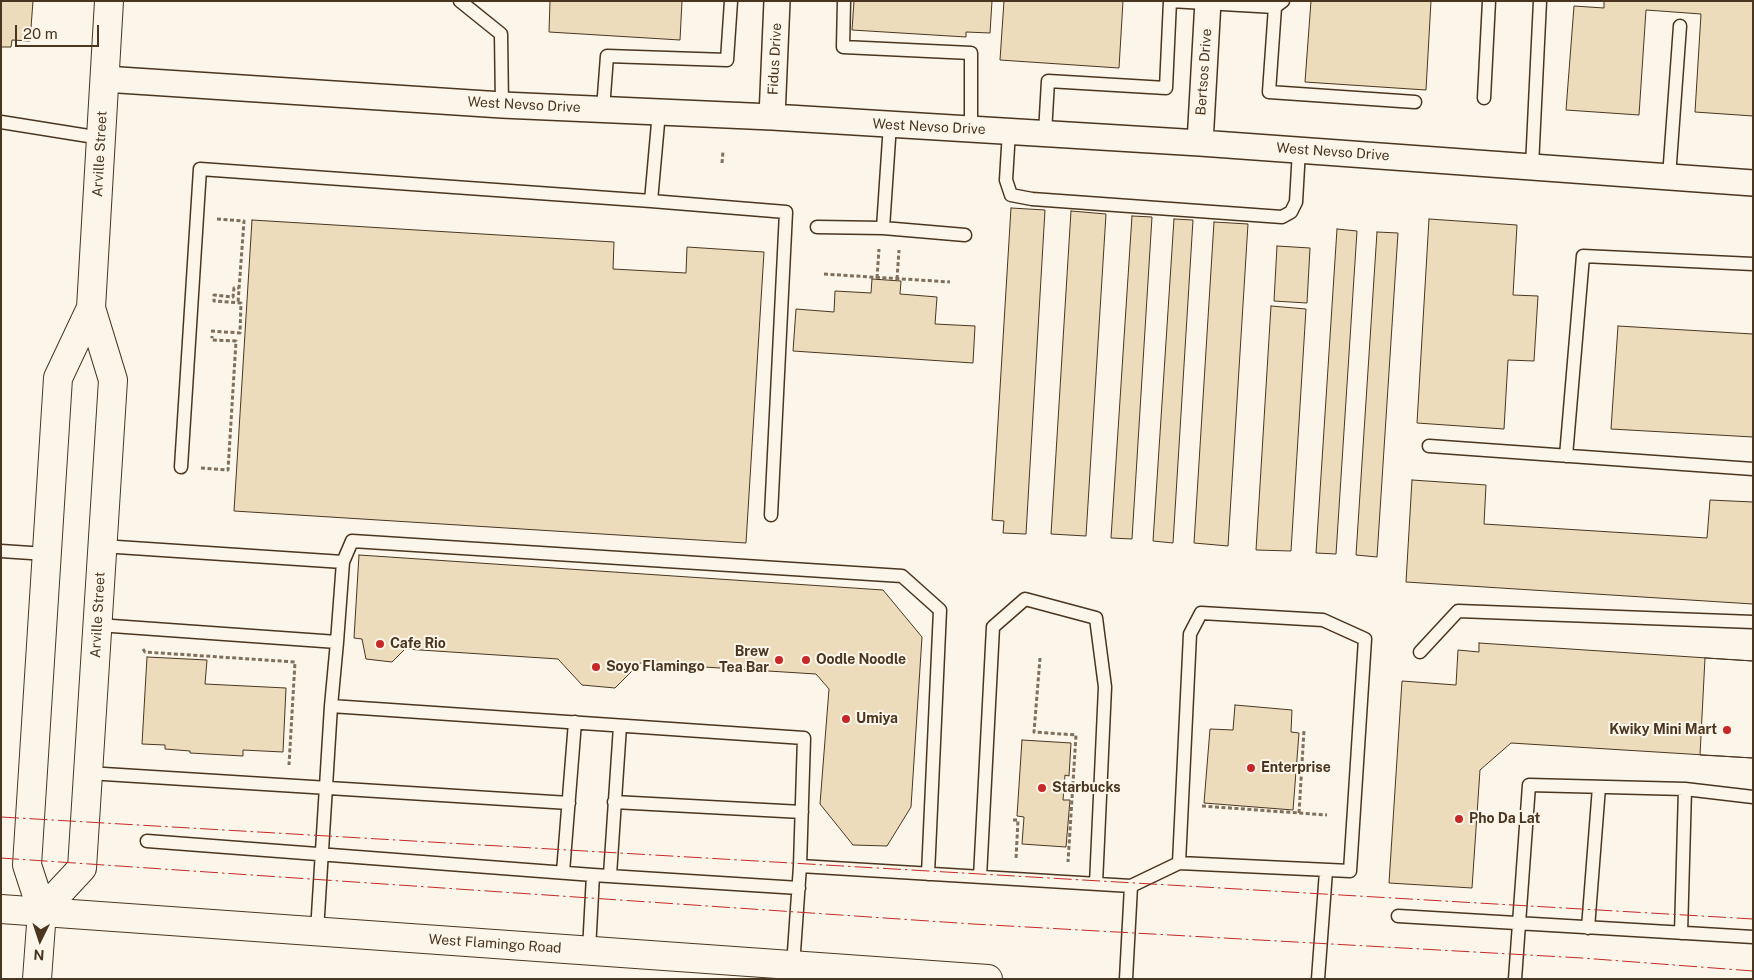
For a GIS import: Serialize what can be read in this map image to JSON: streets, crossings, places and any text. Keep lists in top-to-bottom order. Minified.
{"streets":{"main road":["Arville Street","West Flamingo Road"],"street":["Fidus Drive","Bertsos Drive","West Nevso Drive"]},"crossings":[["Fidus Drive","West Nevso Drive"],["Bertsos Drive","West Nevso Drive"],["West Nevso Drive","Arville Street"],["Arville Street","West Flamingo Road"]],"places":["Cafe Rio","Brew Tea Bar","Oodle Noodle","Soyo Flamingo","Umiya","Kwiky Mini Mart","Enterprise","Starbucks","Pho Da Lat"],"scale_bar":"20 m","north":"bottom"}
